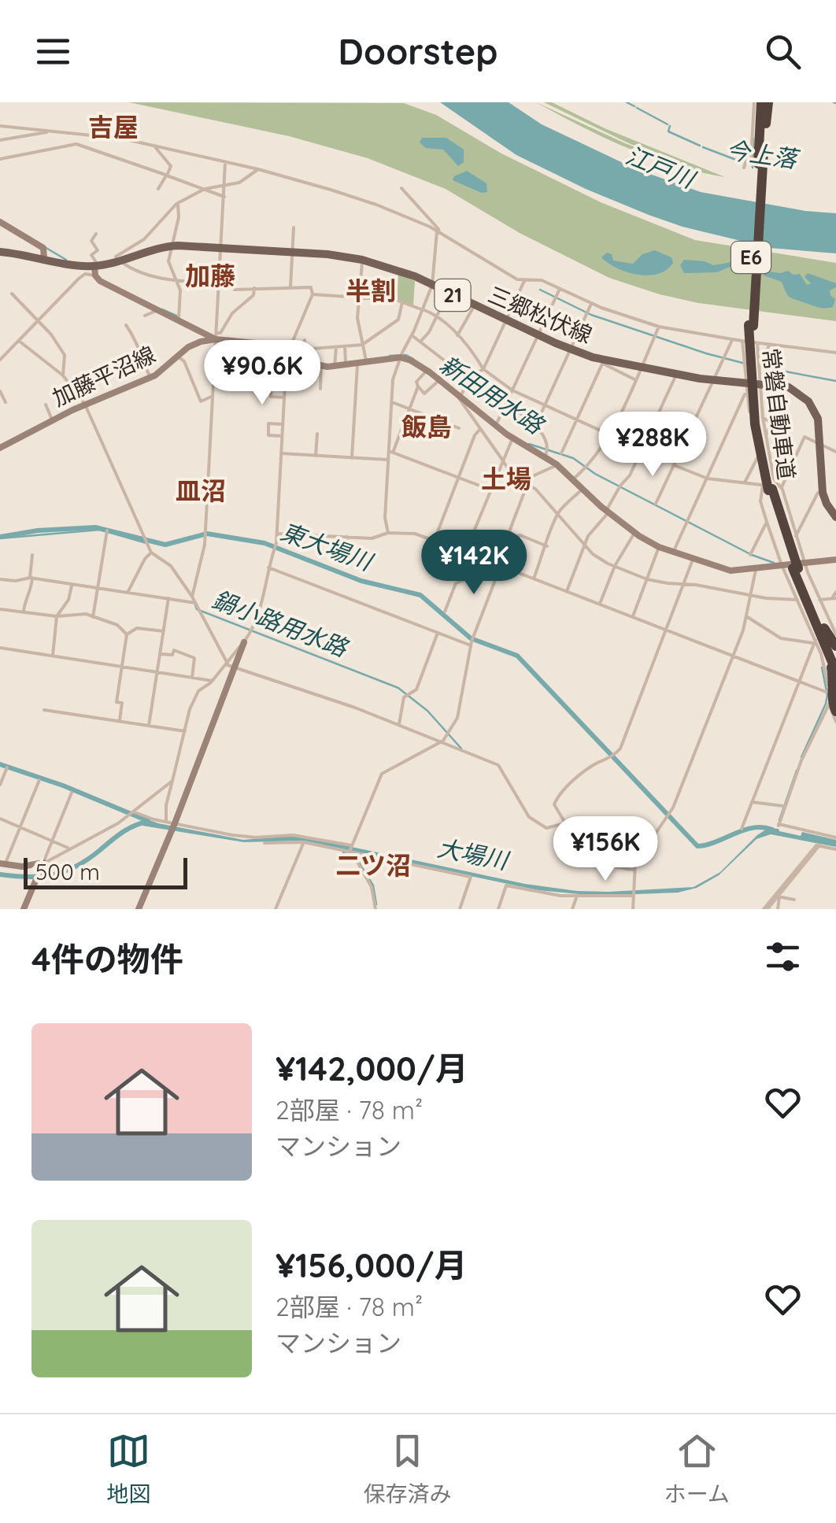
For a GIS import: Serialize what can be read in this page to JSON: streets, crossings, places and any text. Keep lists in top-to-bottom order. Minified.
{"streets":{"highway":["E6","常磐自動車道"],"main road":["21","三郷松伏線"],"street":["加藤平沼線"]},"districts":["吉屋","加藤","半割","飯島","土場","皿沼","二ツ沼"],"water":["今上落","江戸川","新田用水路","東大場川","鍋小路用水路","大場川"],"scale_bar":"500 m","page":{"header":"Doorstep","price":["¥90.6K","¥288K","¥142K","¥156K"],"scale":"500 m","heading":"4件の物件","list":[{"name":"¥142,000/月","note":"2部屋 · 78 m² · マンション"},{"name":"¥156,000/月","note":"2部屋 · 78 m² · マンション"}],"tabs":["地図","保存済み","ホーム"]}}
